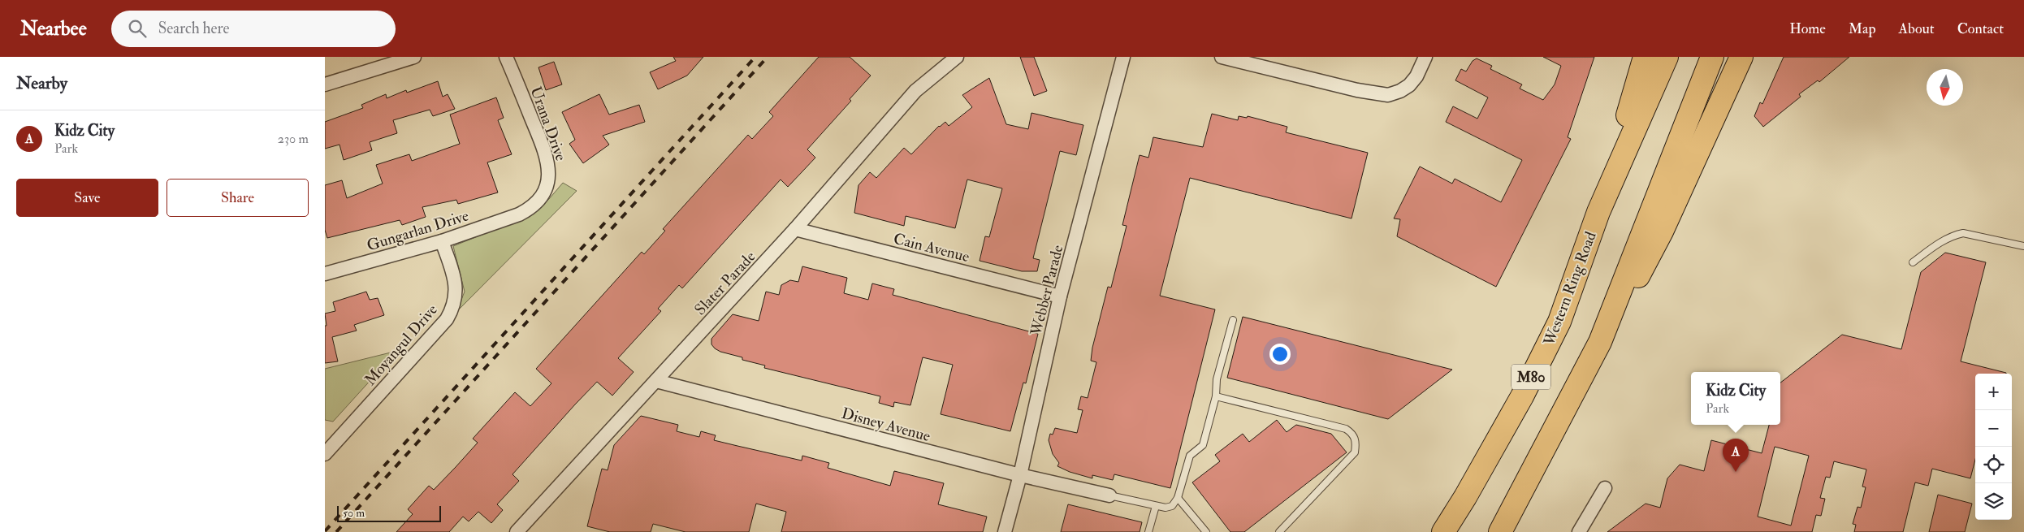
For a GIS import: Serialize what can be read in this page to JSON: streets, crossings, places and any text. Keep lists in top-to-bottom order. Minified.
{"streets":{"highway":["Western Ring Road","M80"],"street":["Urana Drive","Gungarlan Drive","Cain Avenue","Slater Parade","Webber Parade","Moyangul Drive","Disney Avenue"]},"crossings":[["Urana Drive","Gungarlan Drive"],["Gungarlan Drive","Moyangul Drive"],["Cain Avenue","Slater Parade"],["Cain Avenue","Webber Parade"],["Slater Parade","Disney Avenue"],["Webber Parade","Disney Avenue"]],"scale_bar":"50 m","north":"bottom","page":{"header":"Nearbee","search":"Search here","nav":["Home","Map","About","Contact"],"heading":"Nearby","list":[{"mark":"A","name":"Kidz City","note":"Park","value":"230 m"}],"buttons":["Save","Share"],"popup":["Kidz City","Park"],"map_buttons":["+","−"],"pins":"A","scale":"50 m"}}
